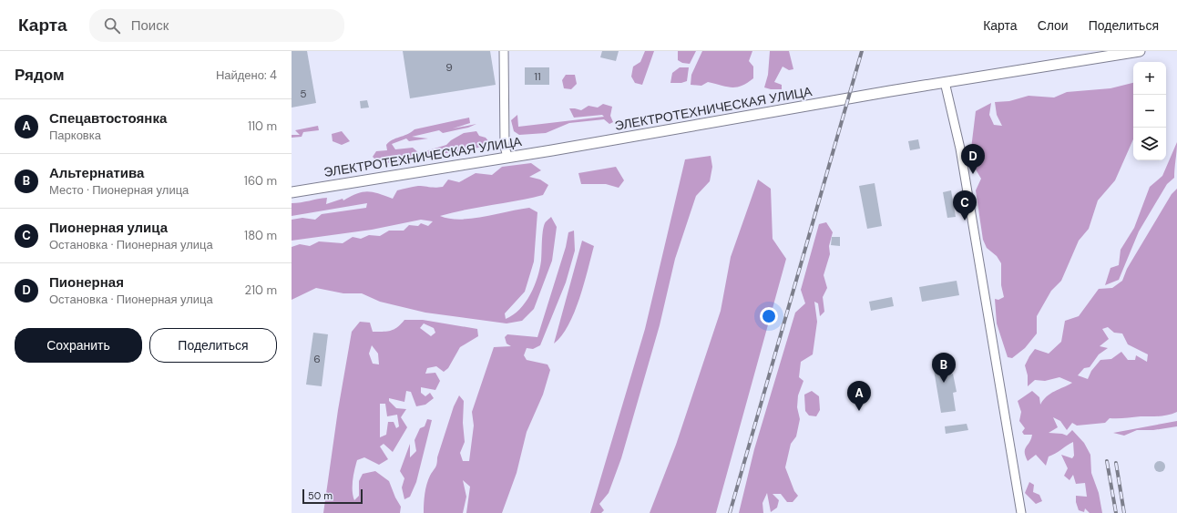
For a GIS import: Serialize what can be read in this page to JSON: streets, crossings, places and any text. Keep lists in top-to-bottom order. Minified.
{"streets":{"main road":["ЭЛЕКТРОТЕХНИЧЕСКАЯ УЛИЦА"]},"house_numbers":["9","11","5","6"],"scale_bar":"50 m","page":{"header":"Карта","search":"Поиск","nav":["Карта","Слои","Поделиться"],"heading":["Рядом","Найдено: 4"],"map_buttons":["+","−"],"list":[{"mark":"A","name":"Спецавтостоянка","note":"Парковка","value":"110 m"},{"mark":"B","name":"Альтернатива","note":"Место · Пионерная улица","value":"160 m"},{"mark":"C","name":"Пионерная улица","note":"Остановка · Пионерная улица","value":"180 m"},{"mark":"D","name":"Пионерная","note":"Остановка · Пионерная улица","value":"210 m"}],"pins":["D","C","B","A"],"buttons":["Сохранить","Поделиться"],"scale":"50 m"}}
